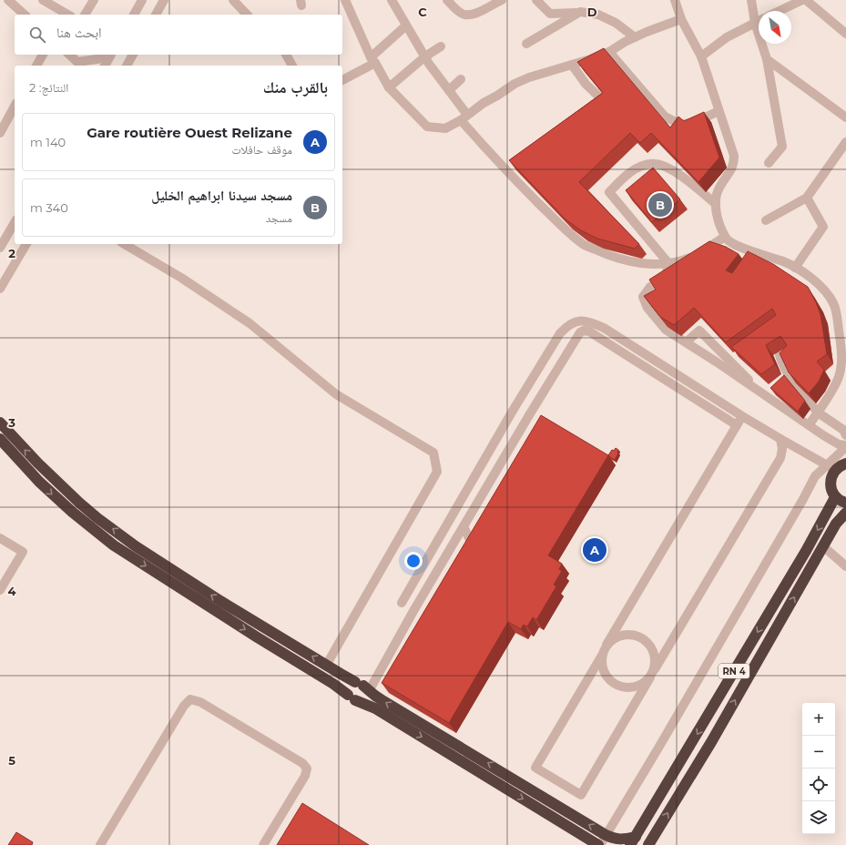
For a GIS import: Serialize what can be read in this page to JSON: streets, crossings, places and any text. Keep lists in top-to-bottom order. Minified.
{"streets":{"highway":["RN 4"]},"north":"bottom right","page":{"search":"ابحث هنا","heading":["بالقرب منك","النتائج: 2"],"list":[{"mark":"A","name":"Gare routière Ouest Relizane","note":"موقف حافلات","value":"140 m"},{"mark":"B","name":"مسجد سيدنا ابراهيم الخليل","note":"مسجد","value":"340 m"}],"pins":["B","A"],"map_buttons":["+","−"]},"grid":{"columns":["C","D"],"rows":["2","3","4","5"]}}
